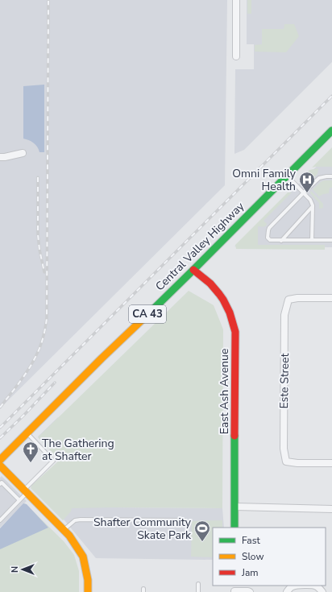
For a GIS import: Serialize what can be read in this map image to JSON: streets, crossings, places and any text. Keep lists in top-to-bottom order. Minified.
{"streets":{"main road":["Central Valley Highway","CA 43","East Ash Avenue"],"street":["Este Street"]},"crossings":[["Central Valley Highway","East Ash Avenue"]],"places":{"hospital":["Omni Family Health"],"church":["The Gathering at Shafter"],"sports":["Shafter Community Skate Park"]},"legend":["Fast","Slow","Jam"],"north":"left"}
